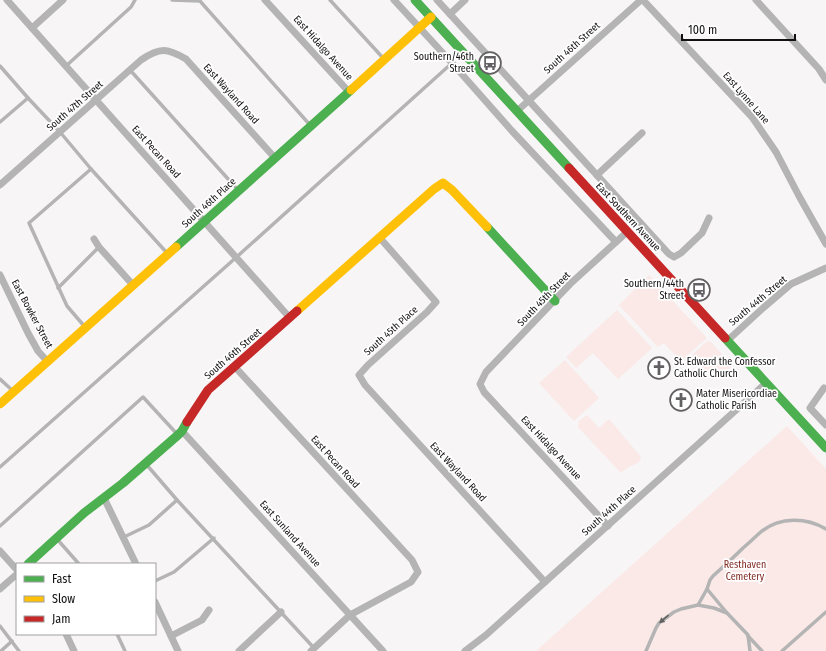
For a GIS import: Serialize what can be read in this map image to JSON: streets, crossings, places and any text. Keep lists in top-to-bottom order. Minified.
{"streets":{"street":["East Hidalgo Avenue","South 46th Street","East Wayland Road","East Lynne Lane","South 47th Street","East Pecan Road","South 46th Place","East Southern Avenue","South 45th Street","South 44th Street","East Bowker Street","South 45th Place","South 44th Place","East Sunland Avenue"]},"crossings":[["East Hidalgo Avenue","South 46th Place"],["East Hidalgo Avenue","South 45th Street"],["East Hidalgo Avenue","South 44th Place"],["South 46th Street","East Lynne Lane"],["South 46th Street","East Pecan Road"],["South 46th Street","East Southern Avenue"],["South 46th Street","South 45th Street"],["South 46th Street","South 45th Place"],["South 46th Street","East Sunland Avenue"],["East Wayland Road","South 47th Street"],["East Wayland Road","South 46th Place"],["East Wayland Road","South 45th Place"],["East Wayland Road","South 44th Place"],["South 47th Street","East Pecan Road"],["East Pecan Road","South 46th Place"],["East Pecan Road","East Sunland Avenue"],["South 46th Place","East Southern Avenue"],["South 46th Place","East Bowker Street"],["East Southern Avenue","South 45th Street"],["East Southern Avenue","South 44th Street"],["East Southern Avenue","South 44th Place"]],"parks":["Resthaven Cemetery"],"places":{"bus stop":["Southern/46th Street","Southern/44th Street"],"church":["St. Edward the Confessor Catholic Church","Mater Misericordiae Catholic Parish"]},"legend":["Fast","Slow","Jam"],"scale_bar":"100 m"}
